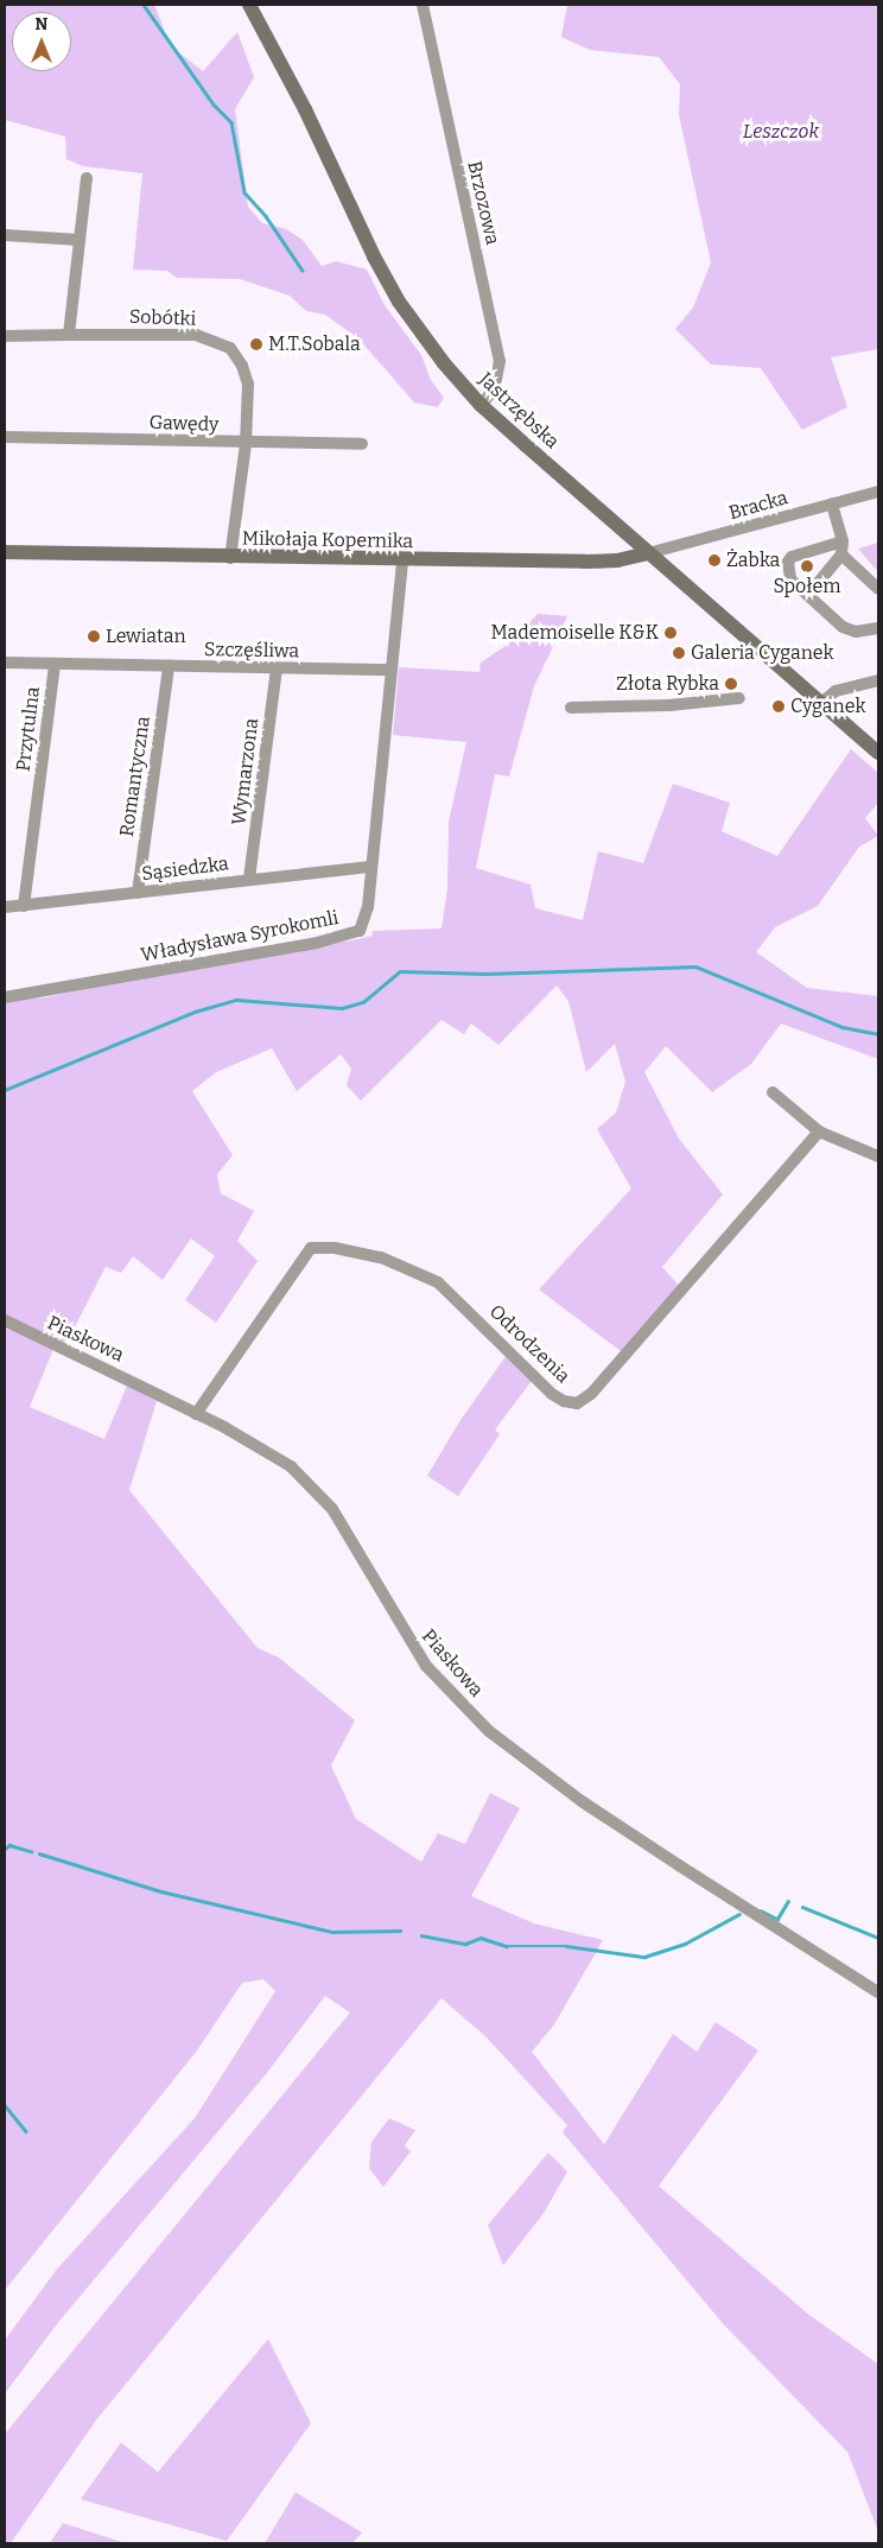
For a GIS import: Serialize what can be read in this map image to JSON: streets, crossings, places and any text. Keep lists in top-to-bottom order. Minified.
{"streets":{"main road":["Jastrzębska","Mikołaja Kopernika"],"street":["Brzozowa","Sobótki","Gawędy","Bracka","Szczęśliwa","Przytulna","Wymarzona","Romantyczna","Sąsiedzka","Władysława Syrokomli","Piaskowa","Odrodzenia"]},"crossings":[["Brzozowa","Jastrzębska"],["Sobótki","Gawędy"],["Sobótki","Mikołaja Kopernika"],["Jastrzębska","Bracka"],["Jastrzębska","Mikołaja Kopernika"],["Bracka","Mikołaja Kopernika"],["Mikołaja Kopernika","Władysława Syrokomli"],["Szczęśliwa","Przytulna"],["Szczęśliwa","Wymarzona"],["Szczęśliwa","Romantyczna"],["Szczęśliwa","Władysława Syrokomli"],["Przytulna","Sąsiedzka"],["Wymarzona","Sąsiedzka"],["Romantyczna","Sąsiedzka"],["Sąsiedzka","Władysława Syrokomli"],["Piaskowa","Odrodzenia"]],"parks":["Leszczok"],"places":["M.T.Sobala","Żabka","Społem","Mademoiselle K&K","Lewiatan","Galeria Cyganek","Złota Rybka","Cyganek"],"north":"top"}
